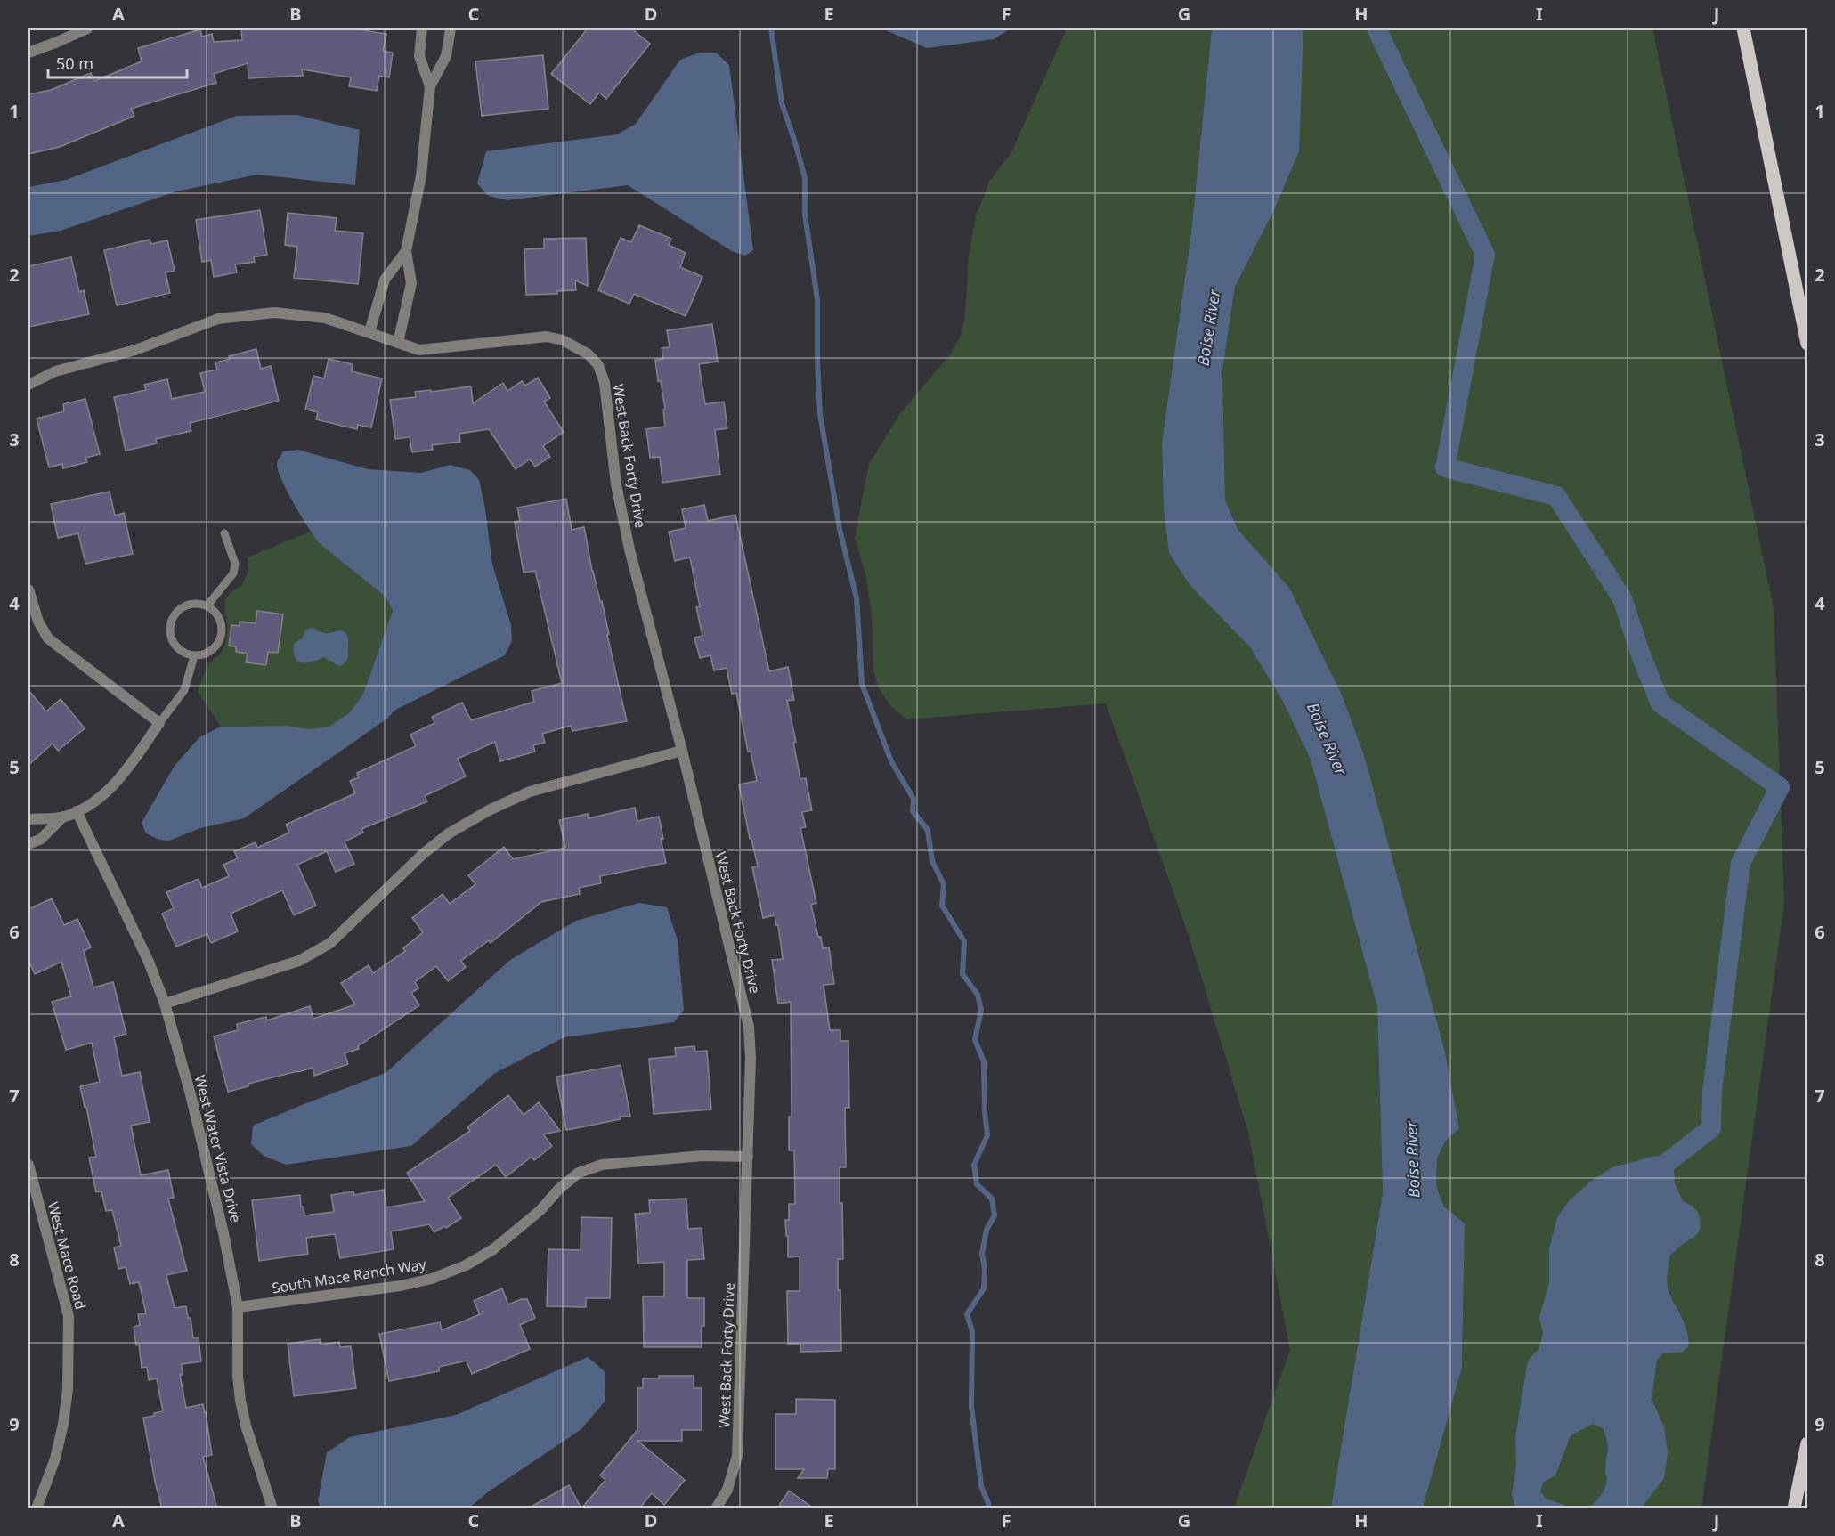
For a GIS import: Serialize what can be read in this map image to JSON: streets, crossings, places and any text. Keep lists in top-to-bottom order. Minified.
{"streets":{"street":["West Back Forty Drive","West Water Vista Drive","West Mace Road","South Mace Ranch Way"]},"crossings":[["West Back Forty Drive","South Mace Ranch Way"],["West Water Vista Drive","South Mace Ranch Way"]],"water":["Boise River"],"scale_bar":"50 m","grid":{"columns":["A","B","C","D","E","F","G","H","I","J"],"rows":["1","2","3","4","5","6","7","8","9"]}}
